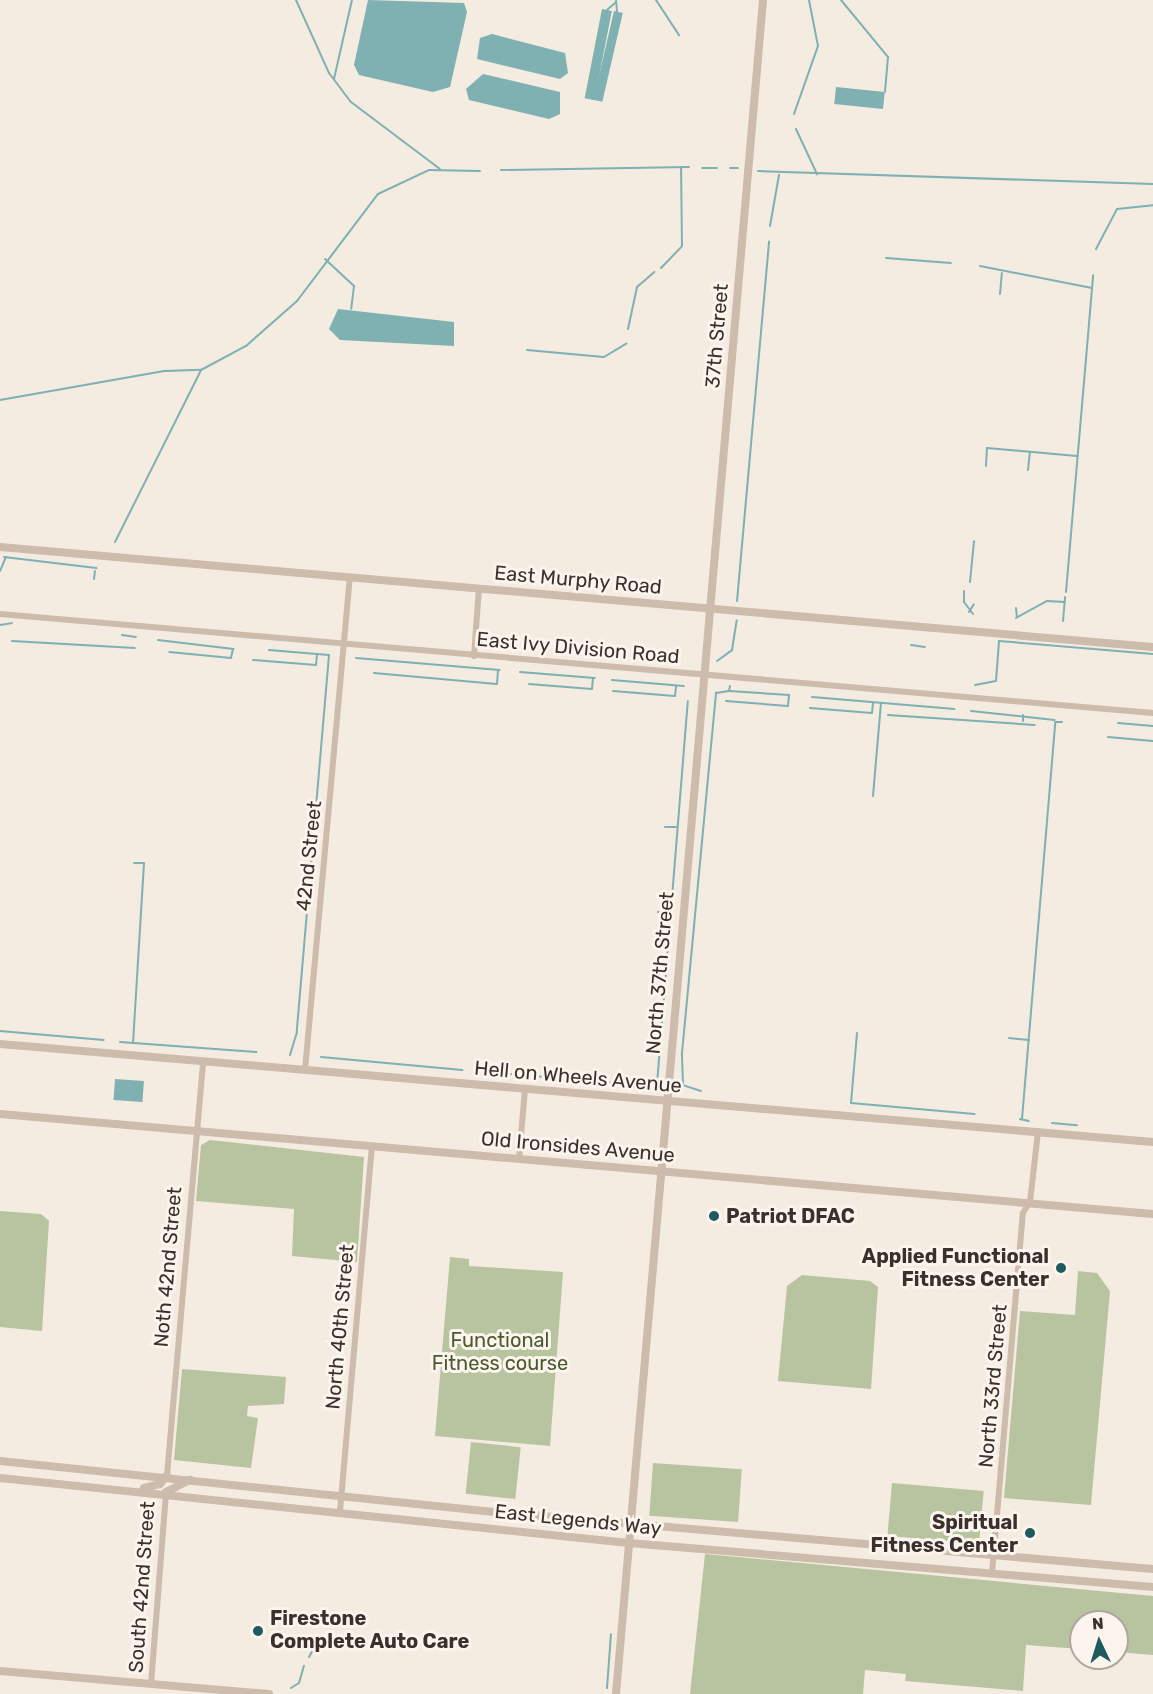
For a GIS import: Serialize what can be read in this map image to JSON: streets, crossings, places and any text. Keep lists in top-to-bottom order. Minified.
{"streets":{"street":["37th Street","East Murphy Road","East Ivy Division Road","42nd Street","North 37th Street","Hell on Wheels Avenue","Old Ironsides Avenue","Noth 42nd Street","North 40th Street","North 33rd Street","East Legends Way","South 42nd Street"]},"crossings":[["37th Street","East Murphy Road"],["37th Street","East Ivy Division Road"],["37th Street","North 37th Street"],["East Murphy Road","42nd Street"],["East Ivy Division Road","42nd Street"],["East Ivy Division Road","North 37th Street"],["42nd Street","Hell on Wheels Avenue"],["North 37th Street","Hell on Wheels Avenue"],["North 37th Street","Old Ironsides Avenue"],["North 37th Street","East Legends Way"],["Hell on Wheels Avenue","Noth 42nd Street"],["Hell on Wheels Avenue","North 33rd Street"],["Old Ironsides Avenue","Noth 42nd Street"],["Old Ironsides Avenue","North 40th Street"],["Old Ironsides Avenue","North 33rd Street"],["Noth 42nd Street","East Legends Way"],["North 40th Street","East Legends Way"],["North 33rd Street","East Legends Way"],["East Legends Way","South 42nd Street"]],"parks":["Functional Fitness course"],"places":["Patriot DFAC","Applied Functional Fitness Center","Spiritual Fitness Center","Firestone Complete Auto Care"],"north":"top"}
